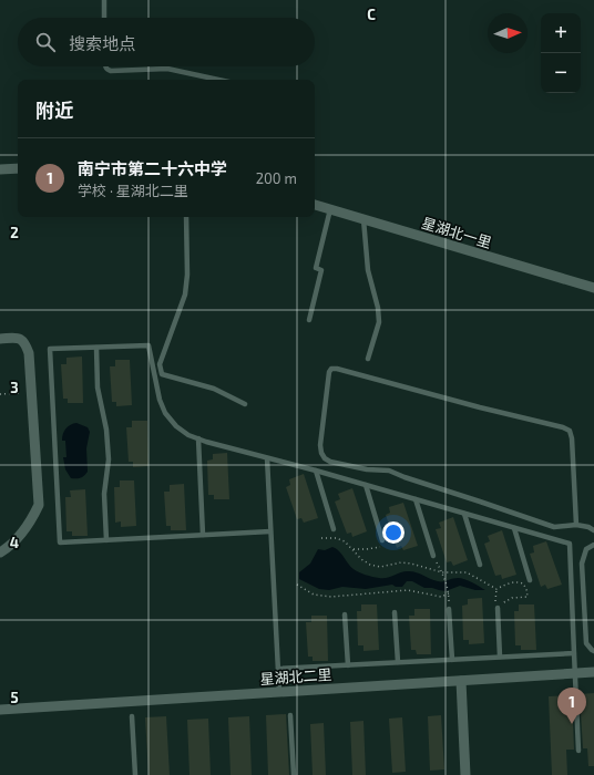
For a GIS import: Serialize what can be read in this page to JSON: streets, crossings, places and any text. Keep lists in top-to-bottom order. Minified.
{"streets":{"street":["星湖北一里","星湖北二里"]},"north":"right","page":{"map_buttons":["+","−"],"search":"搜索地点","heading":"附近","list":[{"mark":"1","name":"南宁市第二十六中学","note":"学校 · 星湖北二里","value":"200 m"}],"pins":"1"},"grid":{"columns":["C"],"rows":["2","3","4","5"]}}
